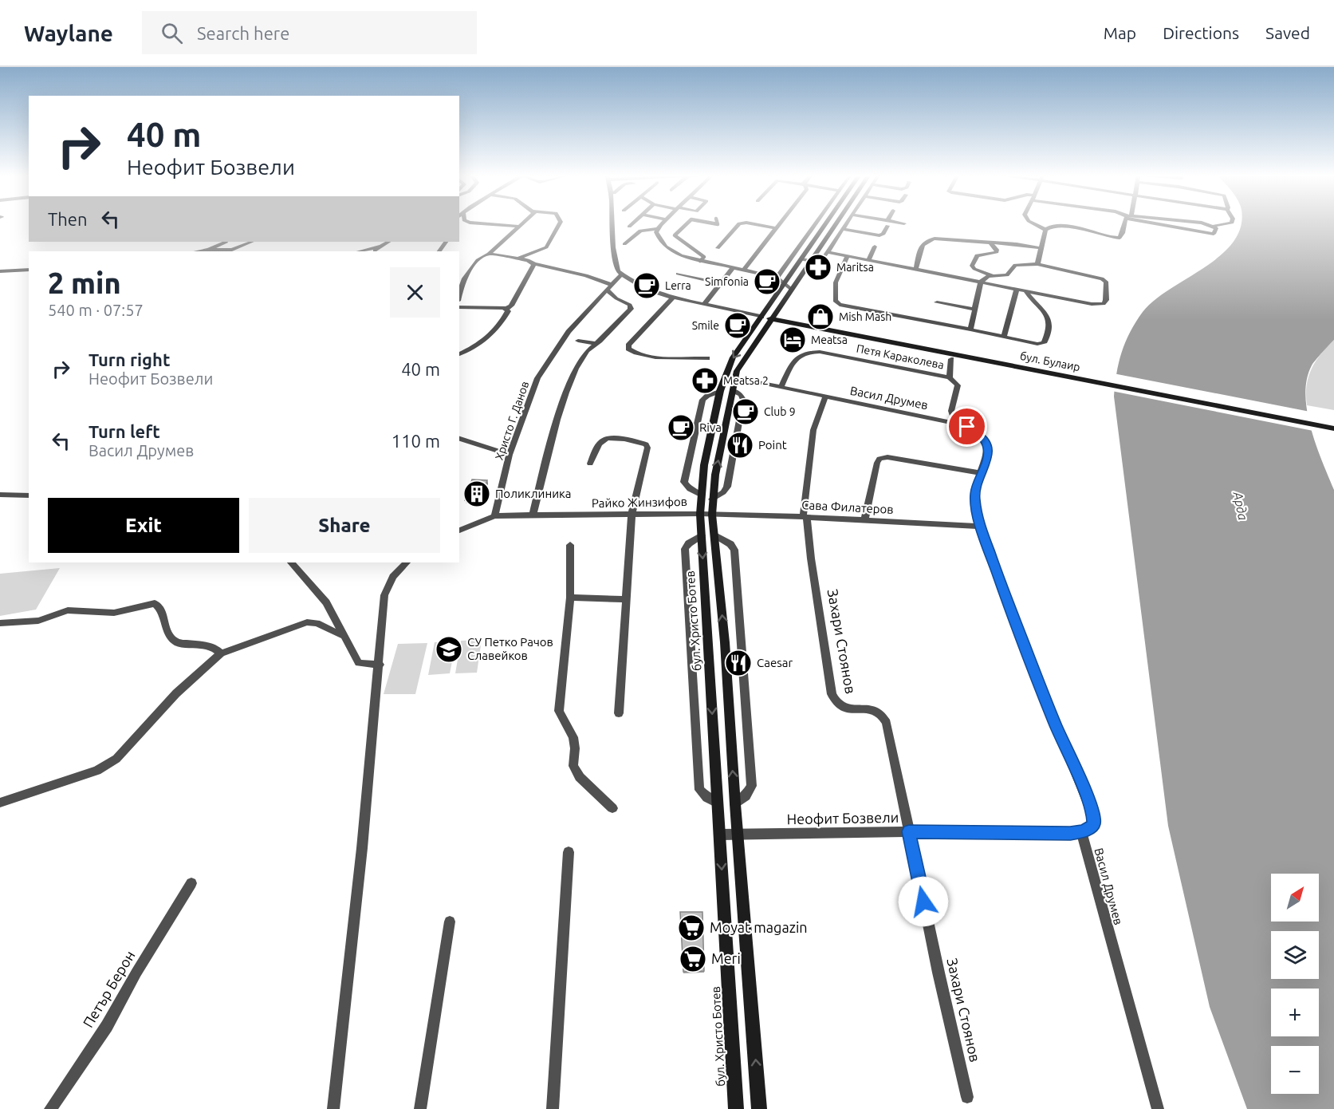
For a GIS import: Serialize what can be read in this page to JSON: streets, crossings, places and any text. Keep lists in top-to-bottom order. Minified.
{"streets":{"main road":["бул. Булаир","бул. Христо Ботев"],"street":["Петя Караколева","Васил Друмев","Христо Г. Данов","Райко Жинзифов","Сава Филатеров","Захари Стоянов","Неофит Бозвели","Петър Берон"]},"crossings":[["Петя Караколева","Васил Друмев"],["бул. Булаир","бул. Христо Ботев"],["Васил Друмев","Сава Филатеров"],["Васил Друмев","бул. Христо Ботев"],["Васил Друмев","Захари Стоянов"],["Васил Друмев","Неофит Бозвели"],["Христо Г. Данов","Райко Жинзифов"],["Райко Жинзифов","Сава Филатеров"],["Райко Жинзифов","бул. Христо Ботев"],["Сава Филатеров","бул. Христо Ботев"],["Сава Филатеров","Захари Стоянов"],["бул. Христо Ботев","Неофит Бозвели"],["Захари Стоянов","Неофит Бозвели"]],"water":["Арда"],"places":{"pharmacy":["Maritsa","Meatsa 2"],"cafe":["Simfonia","Lerra","Smile","Club 9","Riva"],"shop":["Mish Mash"],"hotel":["Meatsa"],"restaurant":["Point","Caesar"],"building":["Поликлиника"],"school or university":["СУ Петко Рачов Славейков"],"supermarket":["Moyat magazin","Meri"]},"north":"top right","page":{"header":"Waylane","search":"Search here","nav":["Map","Directions","Saved"],"turn":["40 m","Неофит Бозвели"],"then":"Then","heading":["2 min","540 m · 07:57"],"list":[{"name":"Turn right","note":"Неофит Бозвели","value":"40 m"},{"name":"Turn left","note":"Васил Друмев","value":"110 m"}],"buttons":["Exit","Share"],"map_buttons":["+","−"]}}
